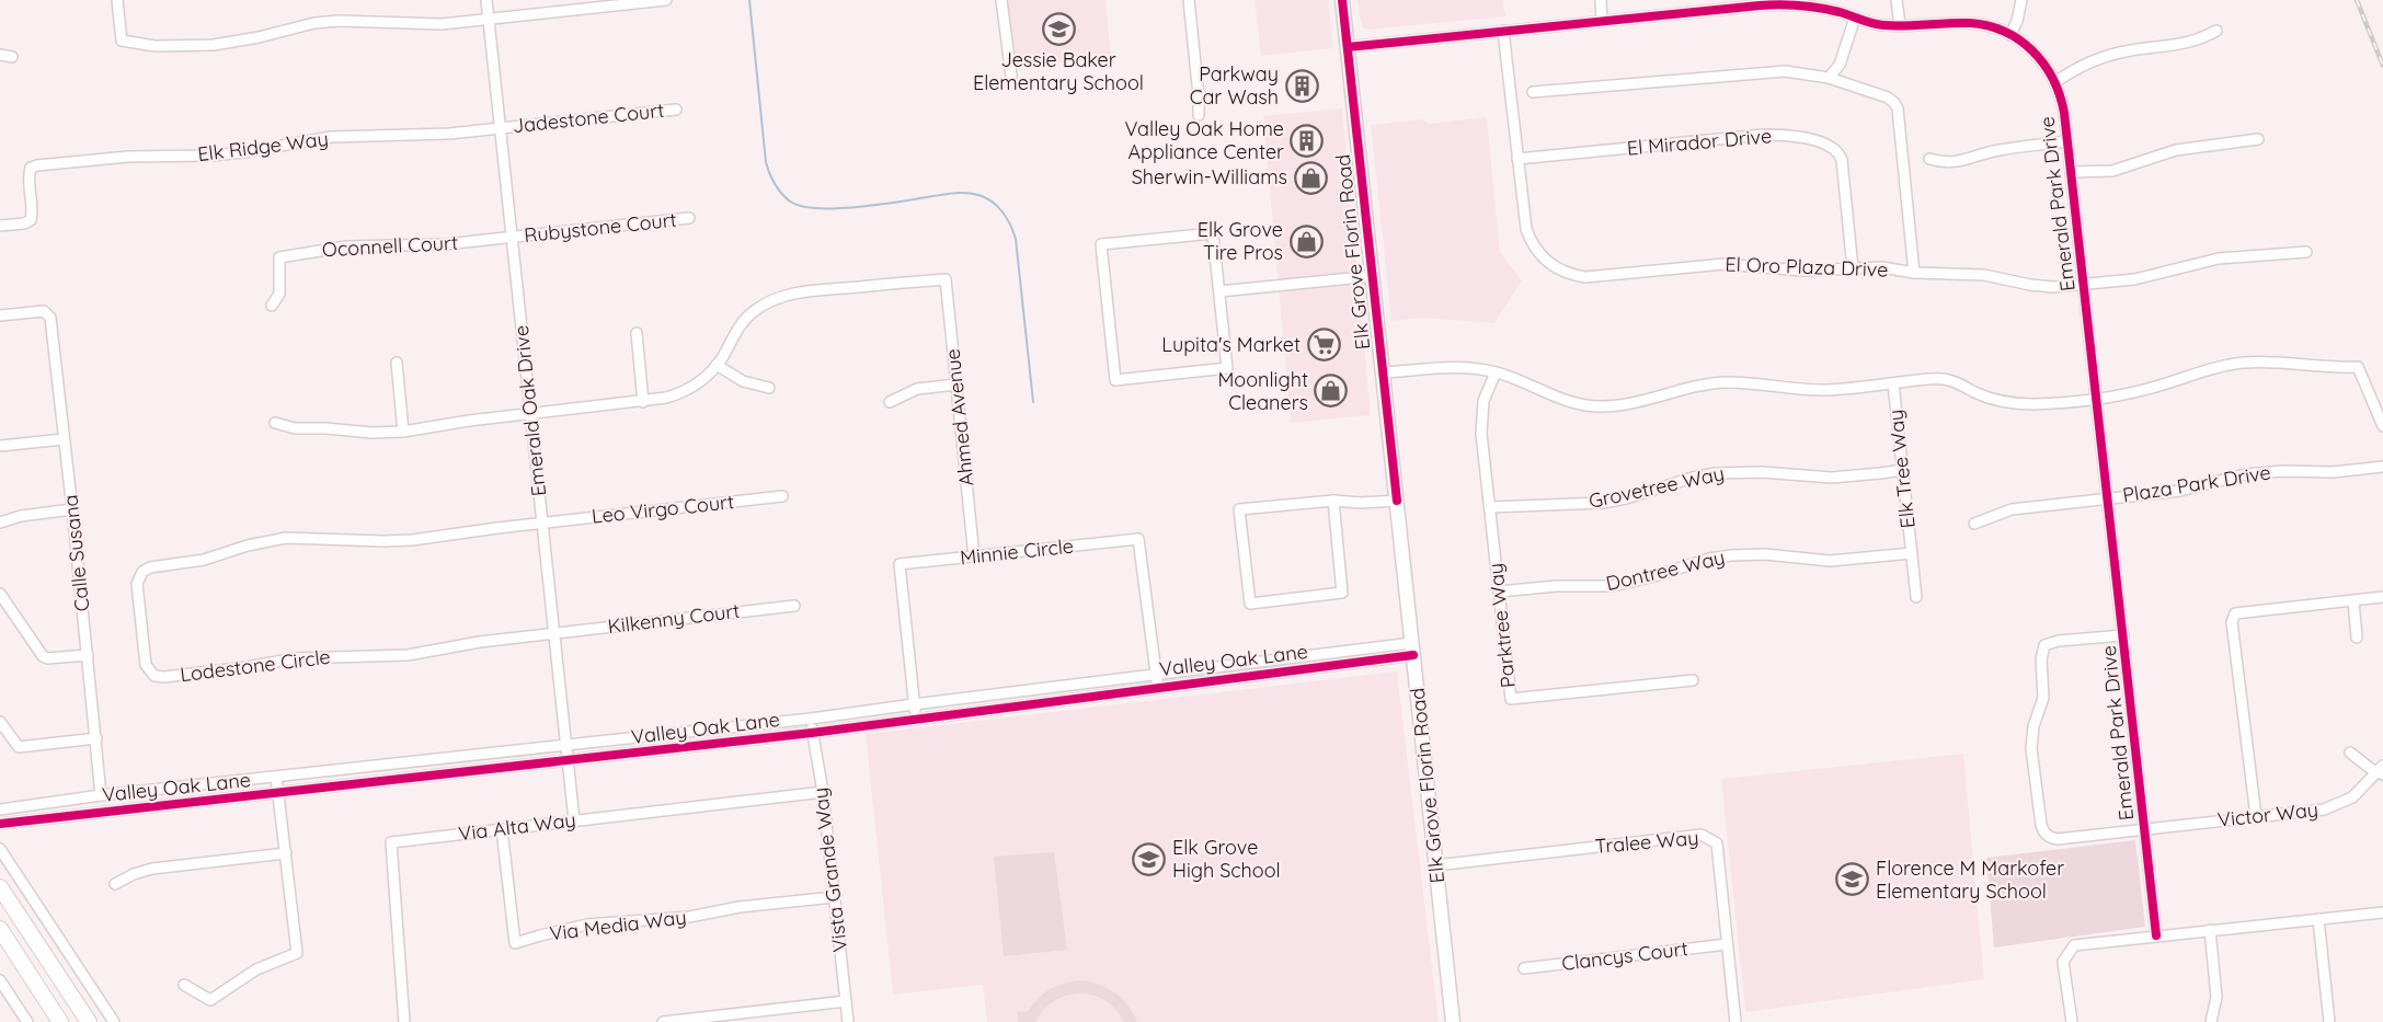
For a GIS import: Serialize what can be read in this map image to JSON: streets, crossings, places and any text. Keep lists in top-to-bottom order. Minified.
{"streets":{"main road":["Elk Grove Florin Road"],"street":["Jadestone Court","El Mirador Drive","Elk Ridge Way","Emerald Park Drive","Rubystone Court","Oconnell Court","El Oro Plaza Drive","Emerald Oak Drive","Ahmed Avenue","Elk Tree Way","Plaza Park Drive","Grovetree Way","Leo Virgo Court","Minnie Circle","Calle Susana","Dontree Way","Kilkenny Court","Parktree Way","Valley Oak Lane","Lodestone Circle","Victor Way","Via Alta Way","Tralee Way","Vista Grande Way","Via Media Way","Clancys Court"]},"crossings":[["Jadestone Court","Elk Ridge Way"],["Jadestone Court","Emerald Oak Drive"],["El Mirador Drive","El Oro Plaza Drive"],["Elk Ridge Way","Emerald Oak Drive"],["Emerald Park Drive","Elk Grove Florin Road"],["Emerald Park Drive","El Oro Plaza Drive"],["Emerald Park Drive","Plaza Park Drive"],["Emerald Park Drive","Victor Way"],["Rubystone Court","Oconnell Court"],["Rubystone Court","Emerald Oak Drive"],["Oconnell Court","Emerald Oak Drive"],["Elk Grove Florin Road","Valley Oak Lane"],["Elk Grove Florin Road","Tralee Way"],["Emerald Oak Drive","Leo Virgo Court"],["Emerald Oak Drive","Kilkenny Court"],["Emerald Oak Drive","Valley Oak Lane"],["Emerald Oak Drive","Lodestone Circle"],["Emerald Oak Drive","Via Alta Way"],["Ahmed Avenue","Minnie Circle"],["Elk Tree Way","Grovetree Way"],["Elk Tree Way","Dontree Way"],["Grovetree Way","Parktree Way"],["Leo Virgo Court","Lodestone Circle"],["Minnie Circle","Valley Oak Lane"],["Calle Susana","Valley Oak Lane"],["Dontree Way","Parktree Way"],["Kilkenny Court","Lodestone Circle"],["Valley Oak Lane","Vista Grande Way"],["Via Alta Way","Vista Grande Way"],["Via Alta Way","Via Media Way"],["Tralee Way","Clancys Court"],["Vista Grande Way","Via Media Way"]],"places":{"school or university":["Jessie Baker Elementary School","Elk Grove High School","Florence M Markofer Elementary School"],"building":["Parkway Car Wash","Valley Oak Home Appliance Center"],"shop":["Sherwin-Williams","Elk Grove Tire Pros","Moonlight Cleaners"],"supermarket":["Lupita's Market"]}}
